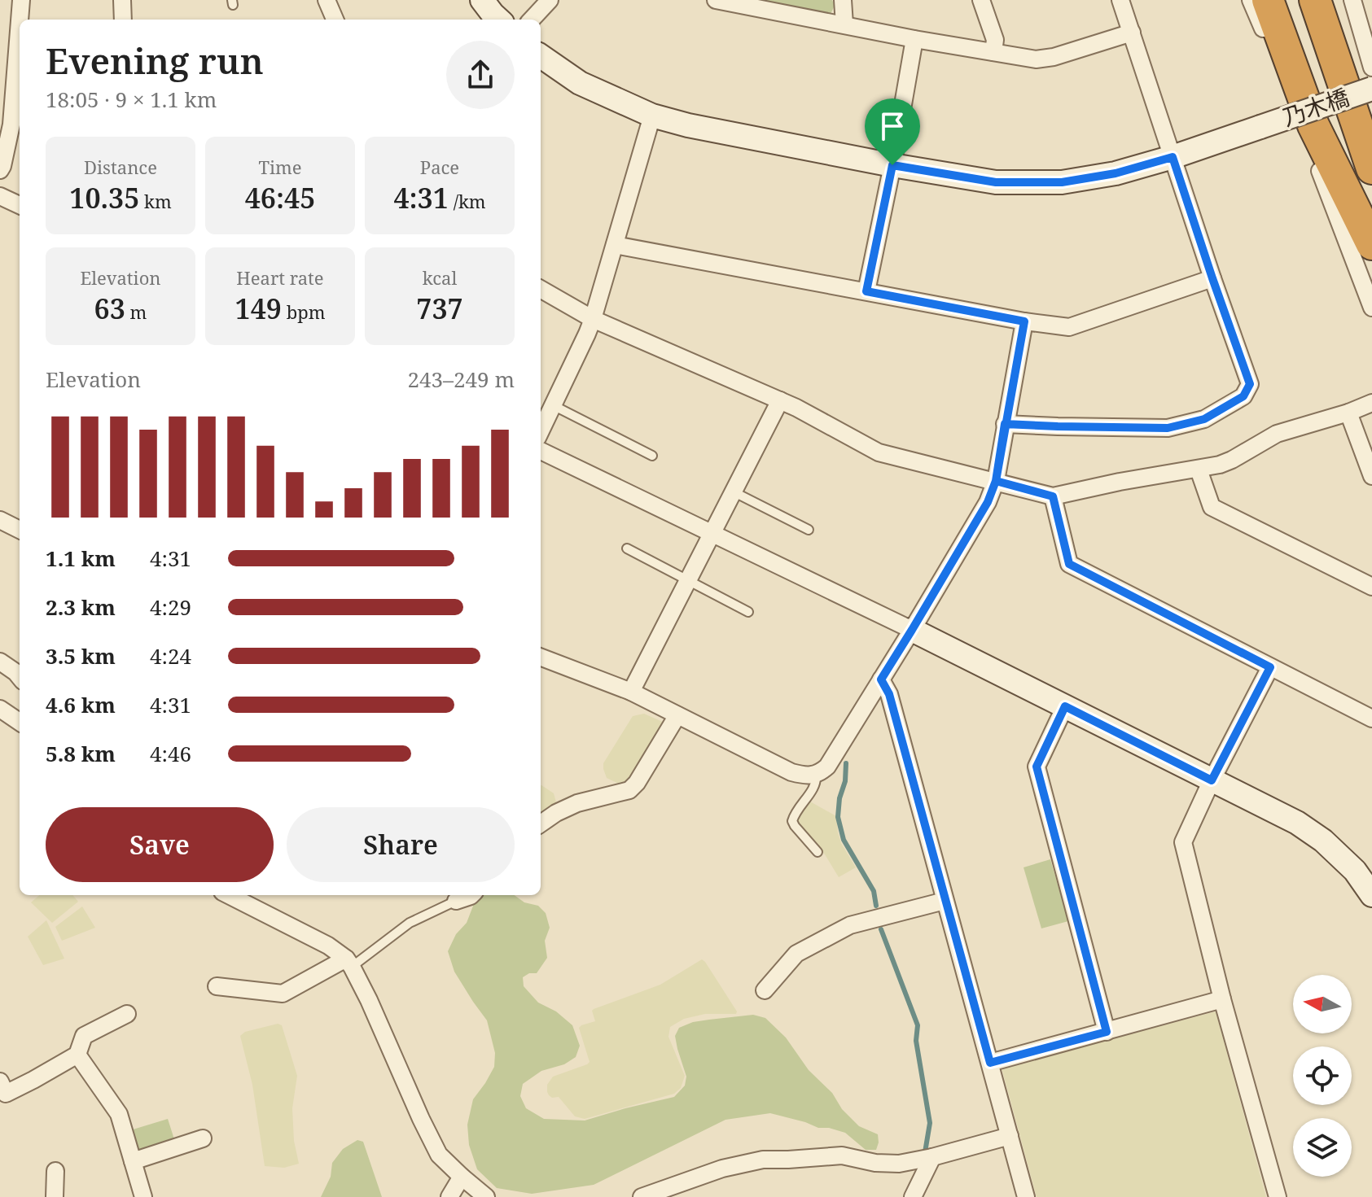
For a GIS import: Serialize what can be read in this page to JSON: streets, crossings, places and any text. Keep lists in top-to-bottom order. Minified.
{"streets":{"street":["乃木橋"]},"north":"left","page":{"heading":["Evening run","18:05 · 9 × 1.1 km"],"stats":[["Distance","10.35 km"],["Time","46:45"],["Pace","4:31 /km"],["Elevation","63 m"],["Heart rate","149 bpm"],["kcal","737"]],"chart":["Elevation","243–249 m"],"list":[{"name":"1.1 km","note":"4:31"},{"name":"2.3 km","note":"4:29"},{"name":"3.5 km","note":"4:24"},{"name":"4.6 km","note":"4:31"},{"name":"5.8 km","note":"4:46"}],"buttons":["Save","Share"]}}
